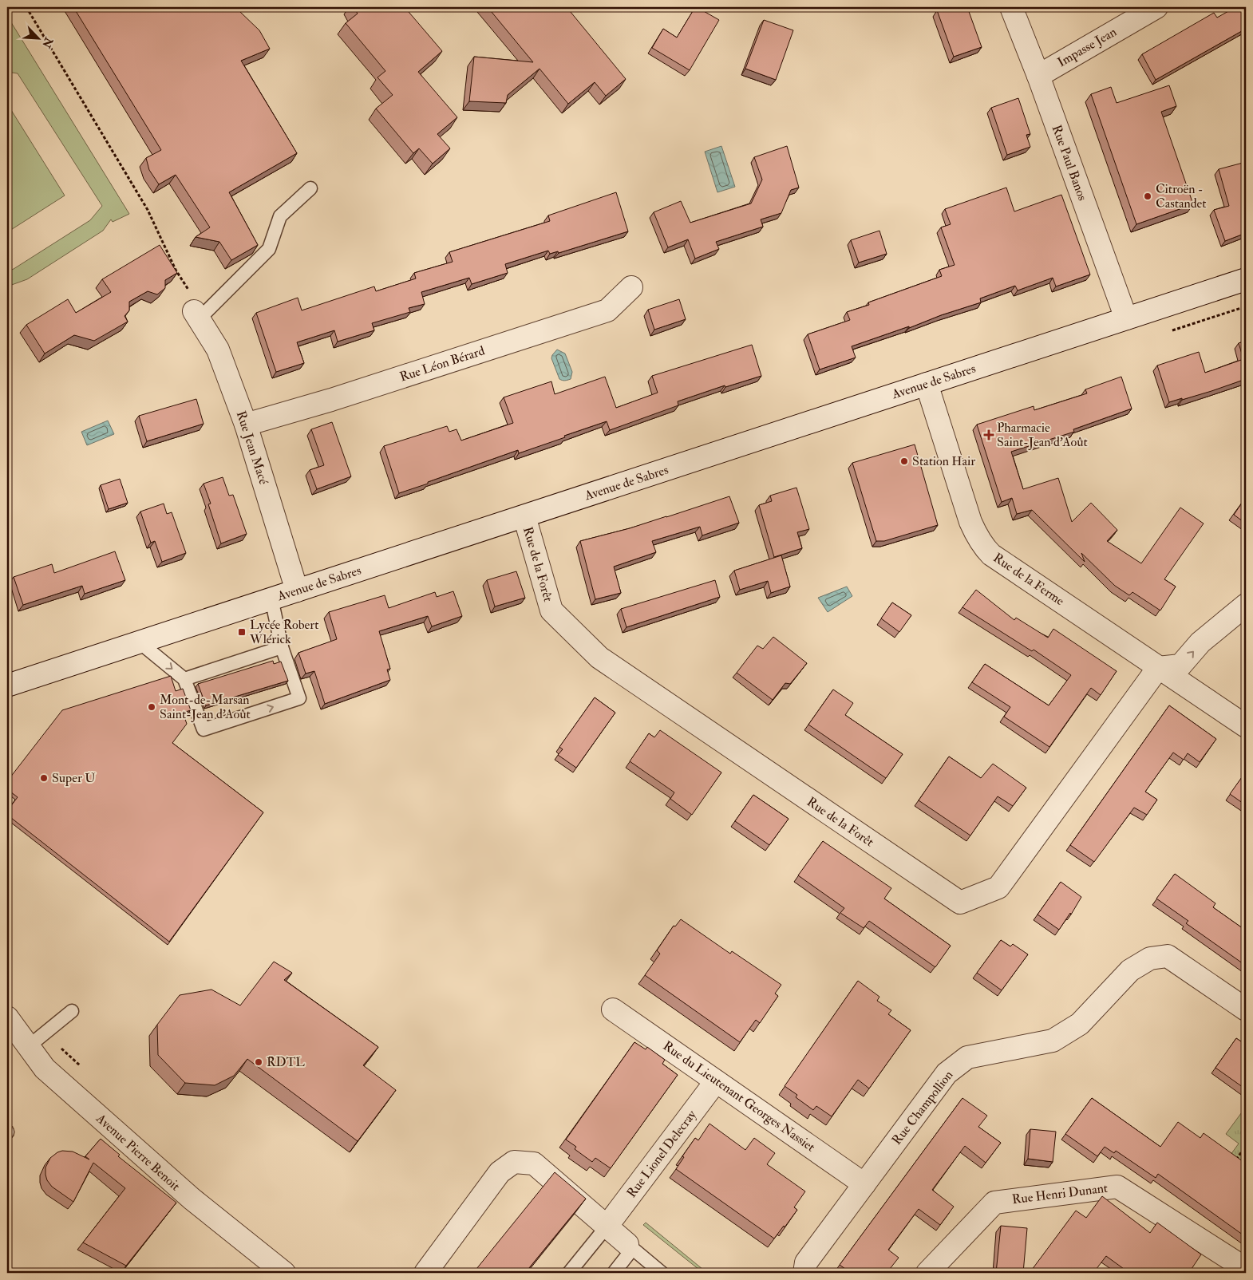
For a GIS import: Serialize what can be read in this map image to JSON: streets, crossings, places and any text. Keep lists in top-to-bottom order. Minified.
{"streets":{"street":["Impasse Jean","Rue Paul Banos","Rue Léon Bérard","Avenue de Sabres","Rue Jean Macé","Rue de la Forêt","Rue de la Ferme","Rue du Lieutenant Georges Nassiet","Rue Champollion","Avenue Pierre Benoit","Rue Lionel Delecray","Rue Henri Dunant"]},"crossings":[["Impasse Jean","Rue Paul Banos"],["Rue Paul Banos","Avenue de Sabres"],["Rue Léon Bérard","Rue Jean Macé"],["Avenue de Sabres","Rue Jean Macé"],["Avenue de Sabres","Rue de la Forêt"],["Avenue de Sabres","Rue de la Ferme"],["Rue de la Forêt","Rue de la Ferme"],["Rue du Lieutenant Georges Nassiet","Rue Champollion"],["Rue du Lieutenant Georges Nassiet","Rue Lionel Delecray"]],"places":{"other":["Citroën - Castandet","Station Hair","Mont-de-Marsan Saint-Jean d'Août","Super U","RDTL"],"health":["Pharmacie Saint-Jean d'Août"],"transit":["Lycée Robert Wlérick"]},"north":"bottom right"}
